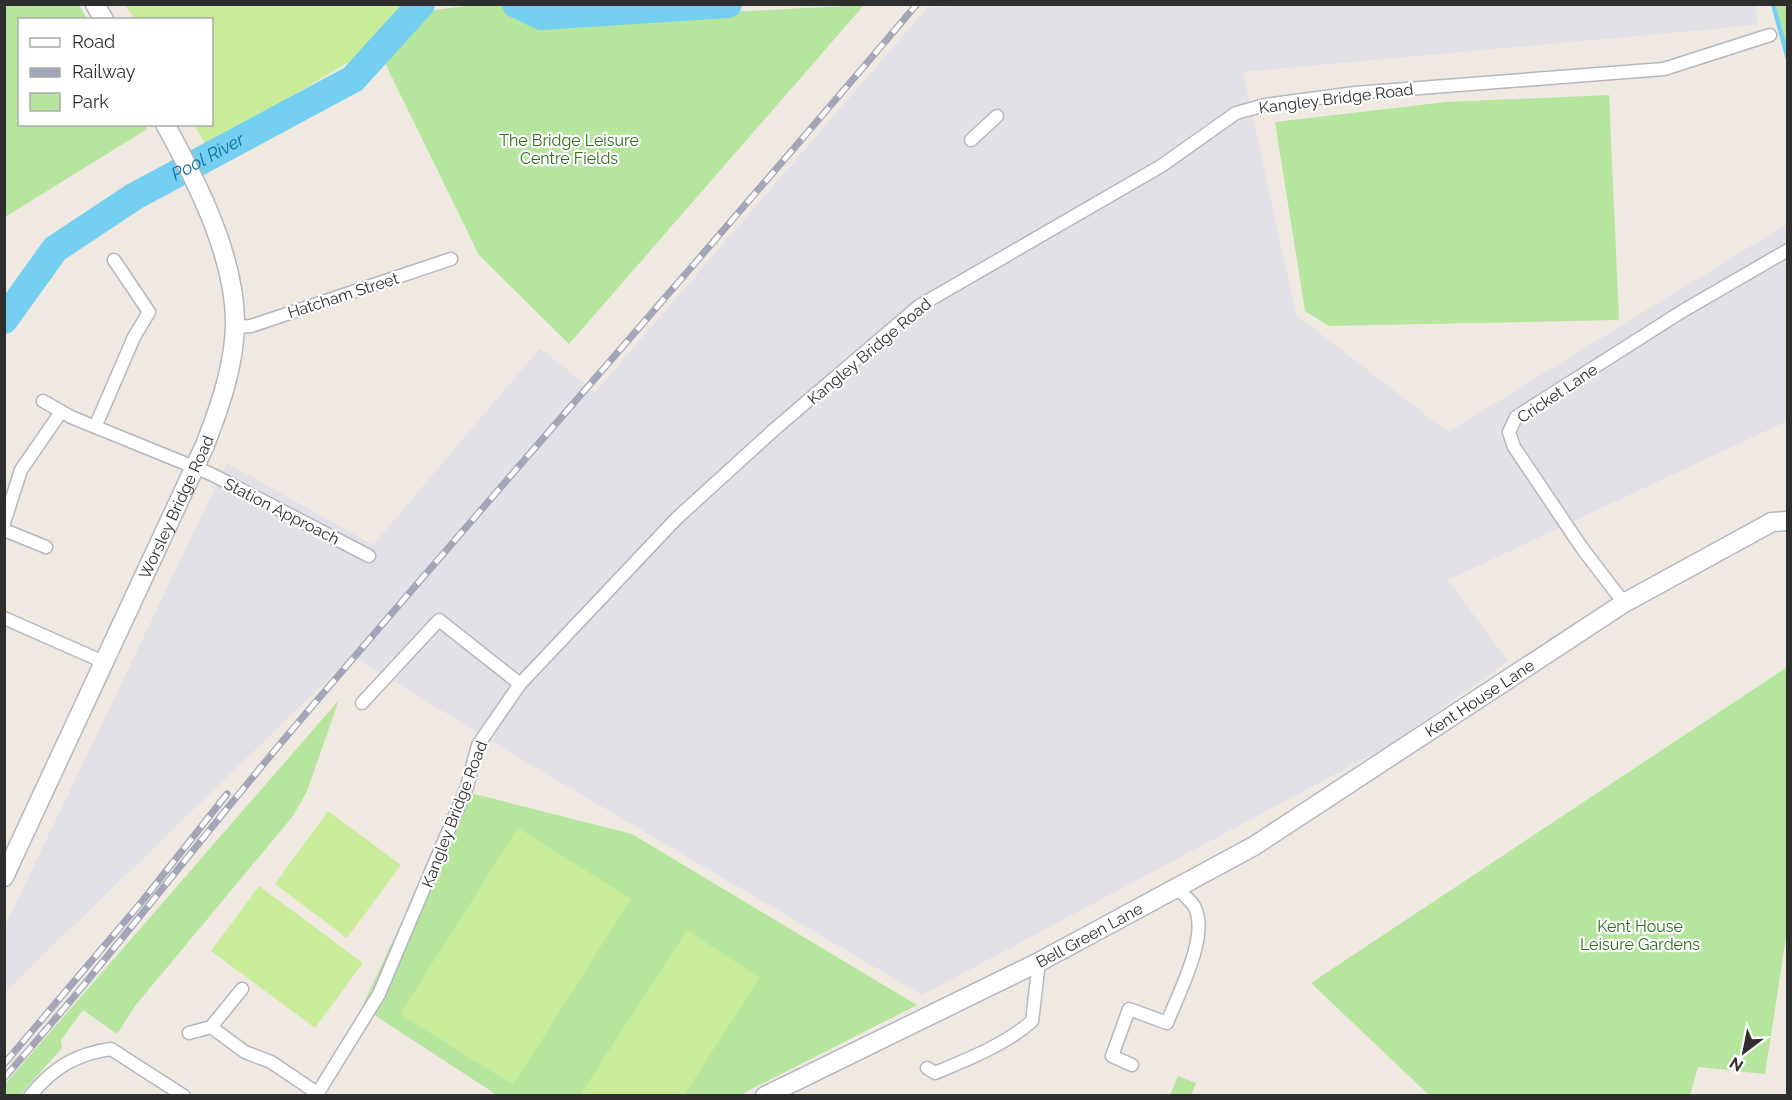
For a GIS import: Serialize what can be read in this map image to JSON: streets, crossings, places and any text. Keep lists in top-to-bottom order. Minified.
{"streets":{"street":["Kangley Bridge Road","Hatcham Street","Cricket Lane","Worsley Bridge Road","Station Approach","Kent House Lane","Bell Green Lane"]},"crossings":[["Hatcham Street","Worsley Bridge Road"],["Cricket Lane","Kent House Lane"],["Worsley Bridge Road","Station Approach"],["Kent House Lane","Bell Green Lane"]],"water":["Pool River"],"parks":["The Bridge Leisure Centre Fields","Kent House Leisure Gardens"],"legend":["Road","Railway","Park"],"north":"bottom left"}
